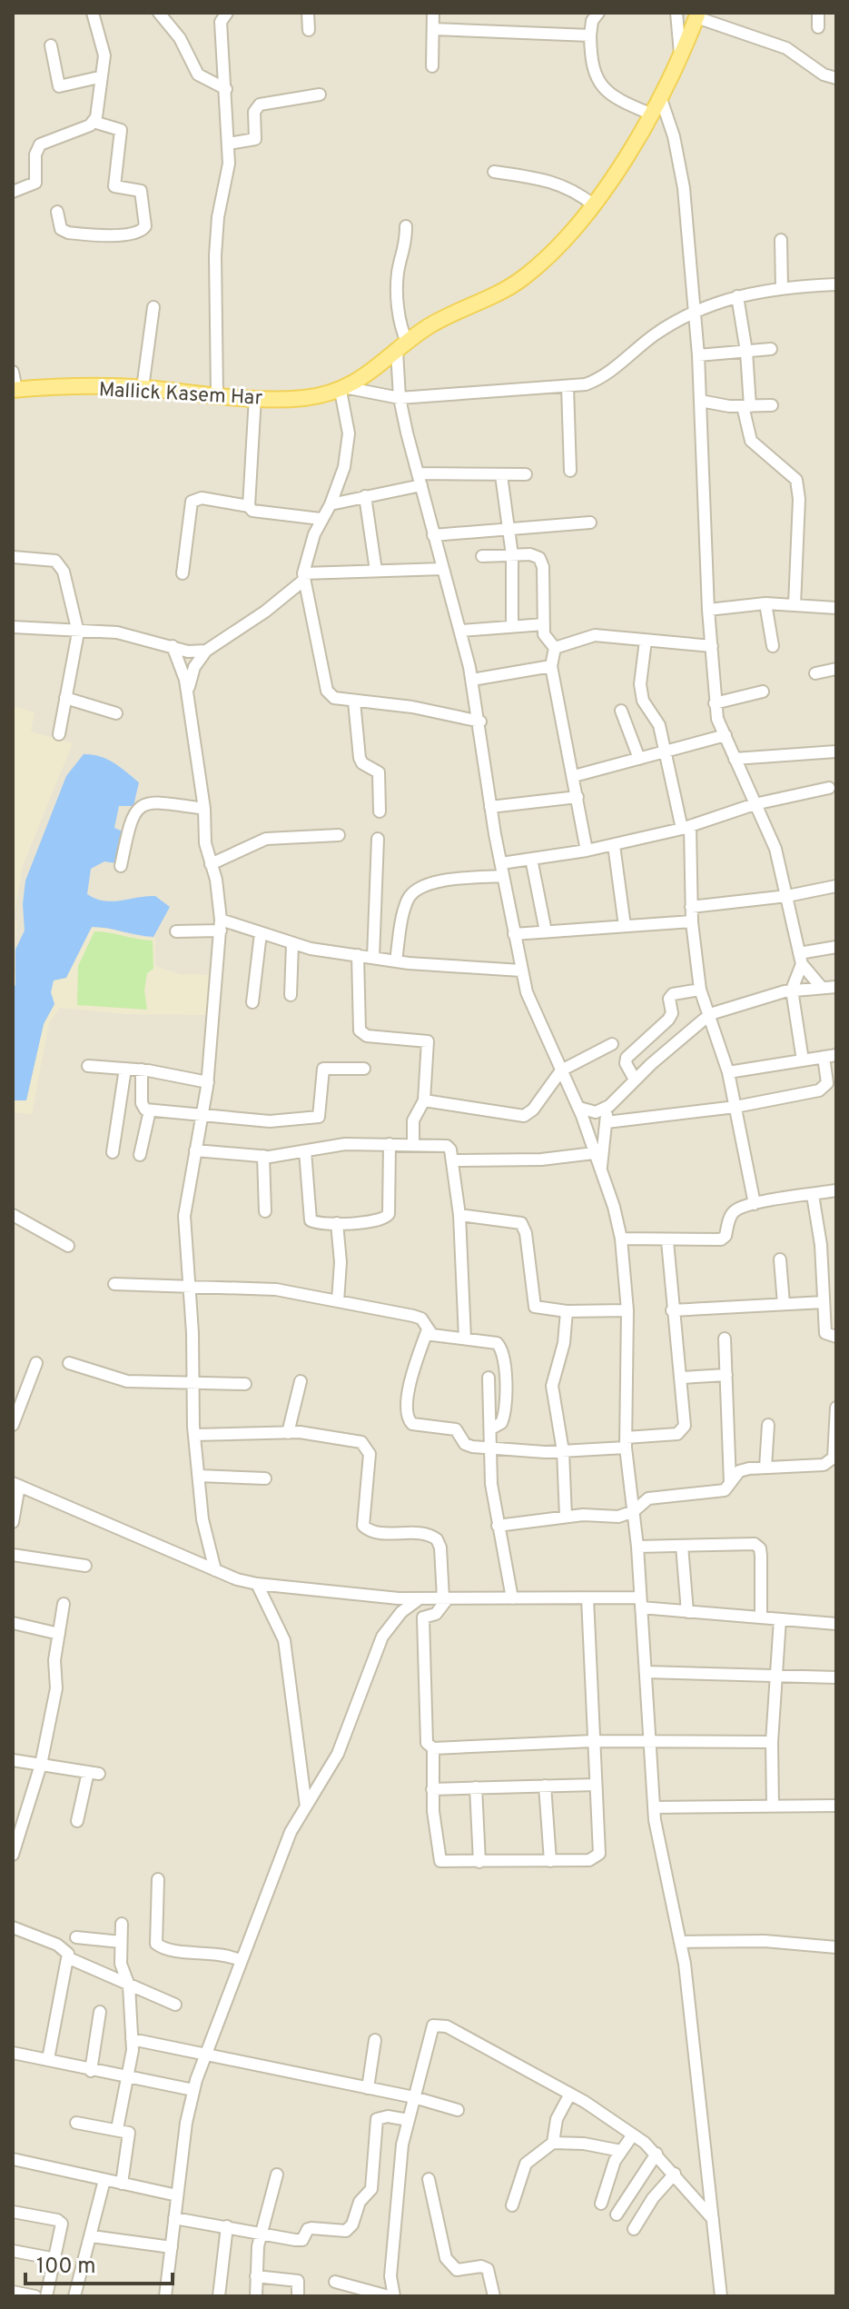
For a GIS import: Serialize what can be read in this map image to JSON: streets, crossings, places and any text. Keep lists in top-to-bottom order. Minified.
{"streets":{"main road":["Mallick Kasem Har"]},"scale_bar":"100 m"}
